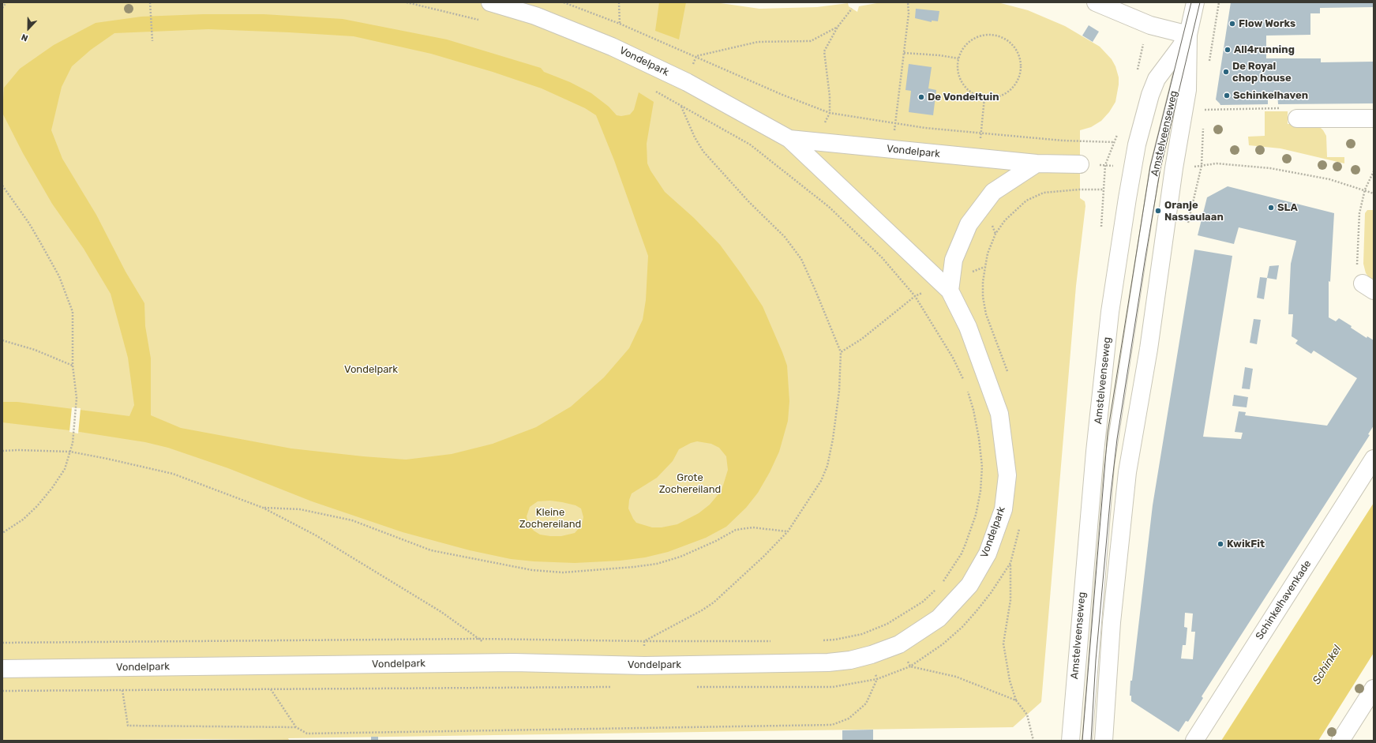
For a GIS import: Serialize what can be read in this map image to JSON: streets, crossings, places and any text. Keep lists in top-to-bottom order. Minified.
{"streets":{"street":["Vondelpark","Amstelveenseweg","Schinkelhavenkade"]},"water":["Schinkel"],"parks":["Vondelpark","Grote Zochereiland","Kleine Zochereiland"],"places":["Flow Works","All4running","De Royal chop house","Schinkelhaven","De Vondeltuin","SLA","Oranje Nassaulaan","KwikFit"],"north":"bottom"}
